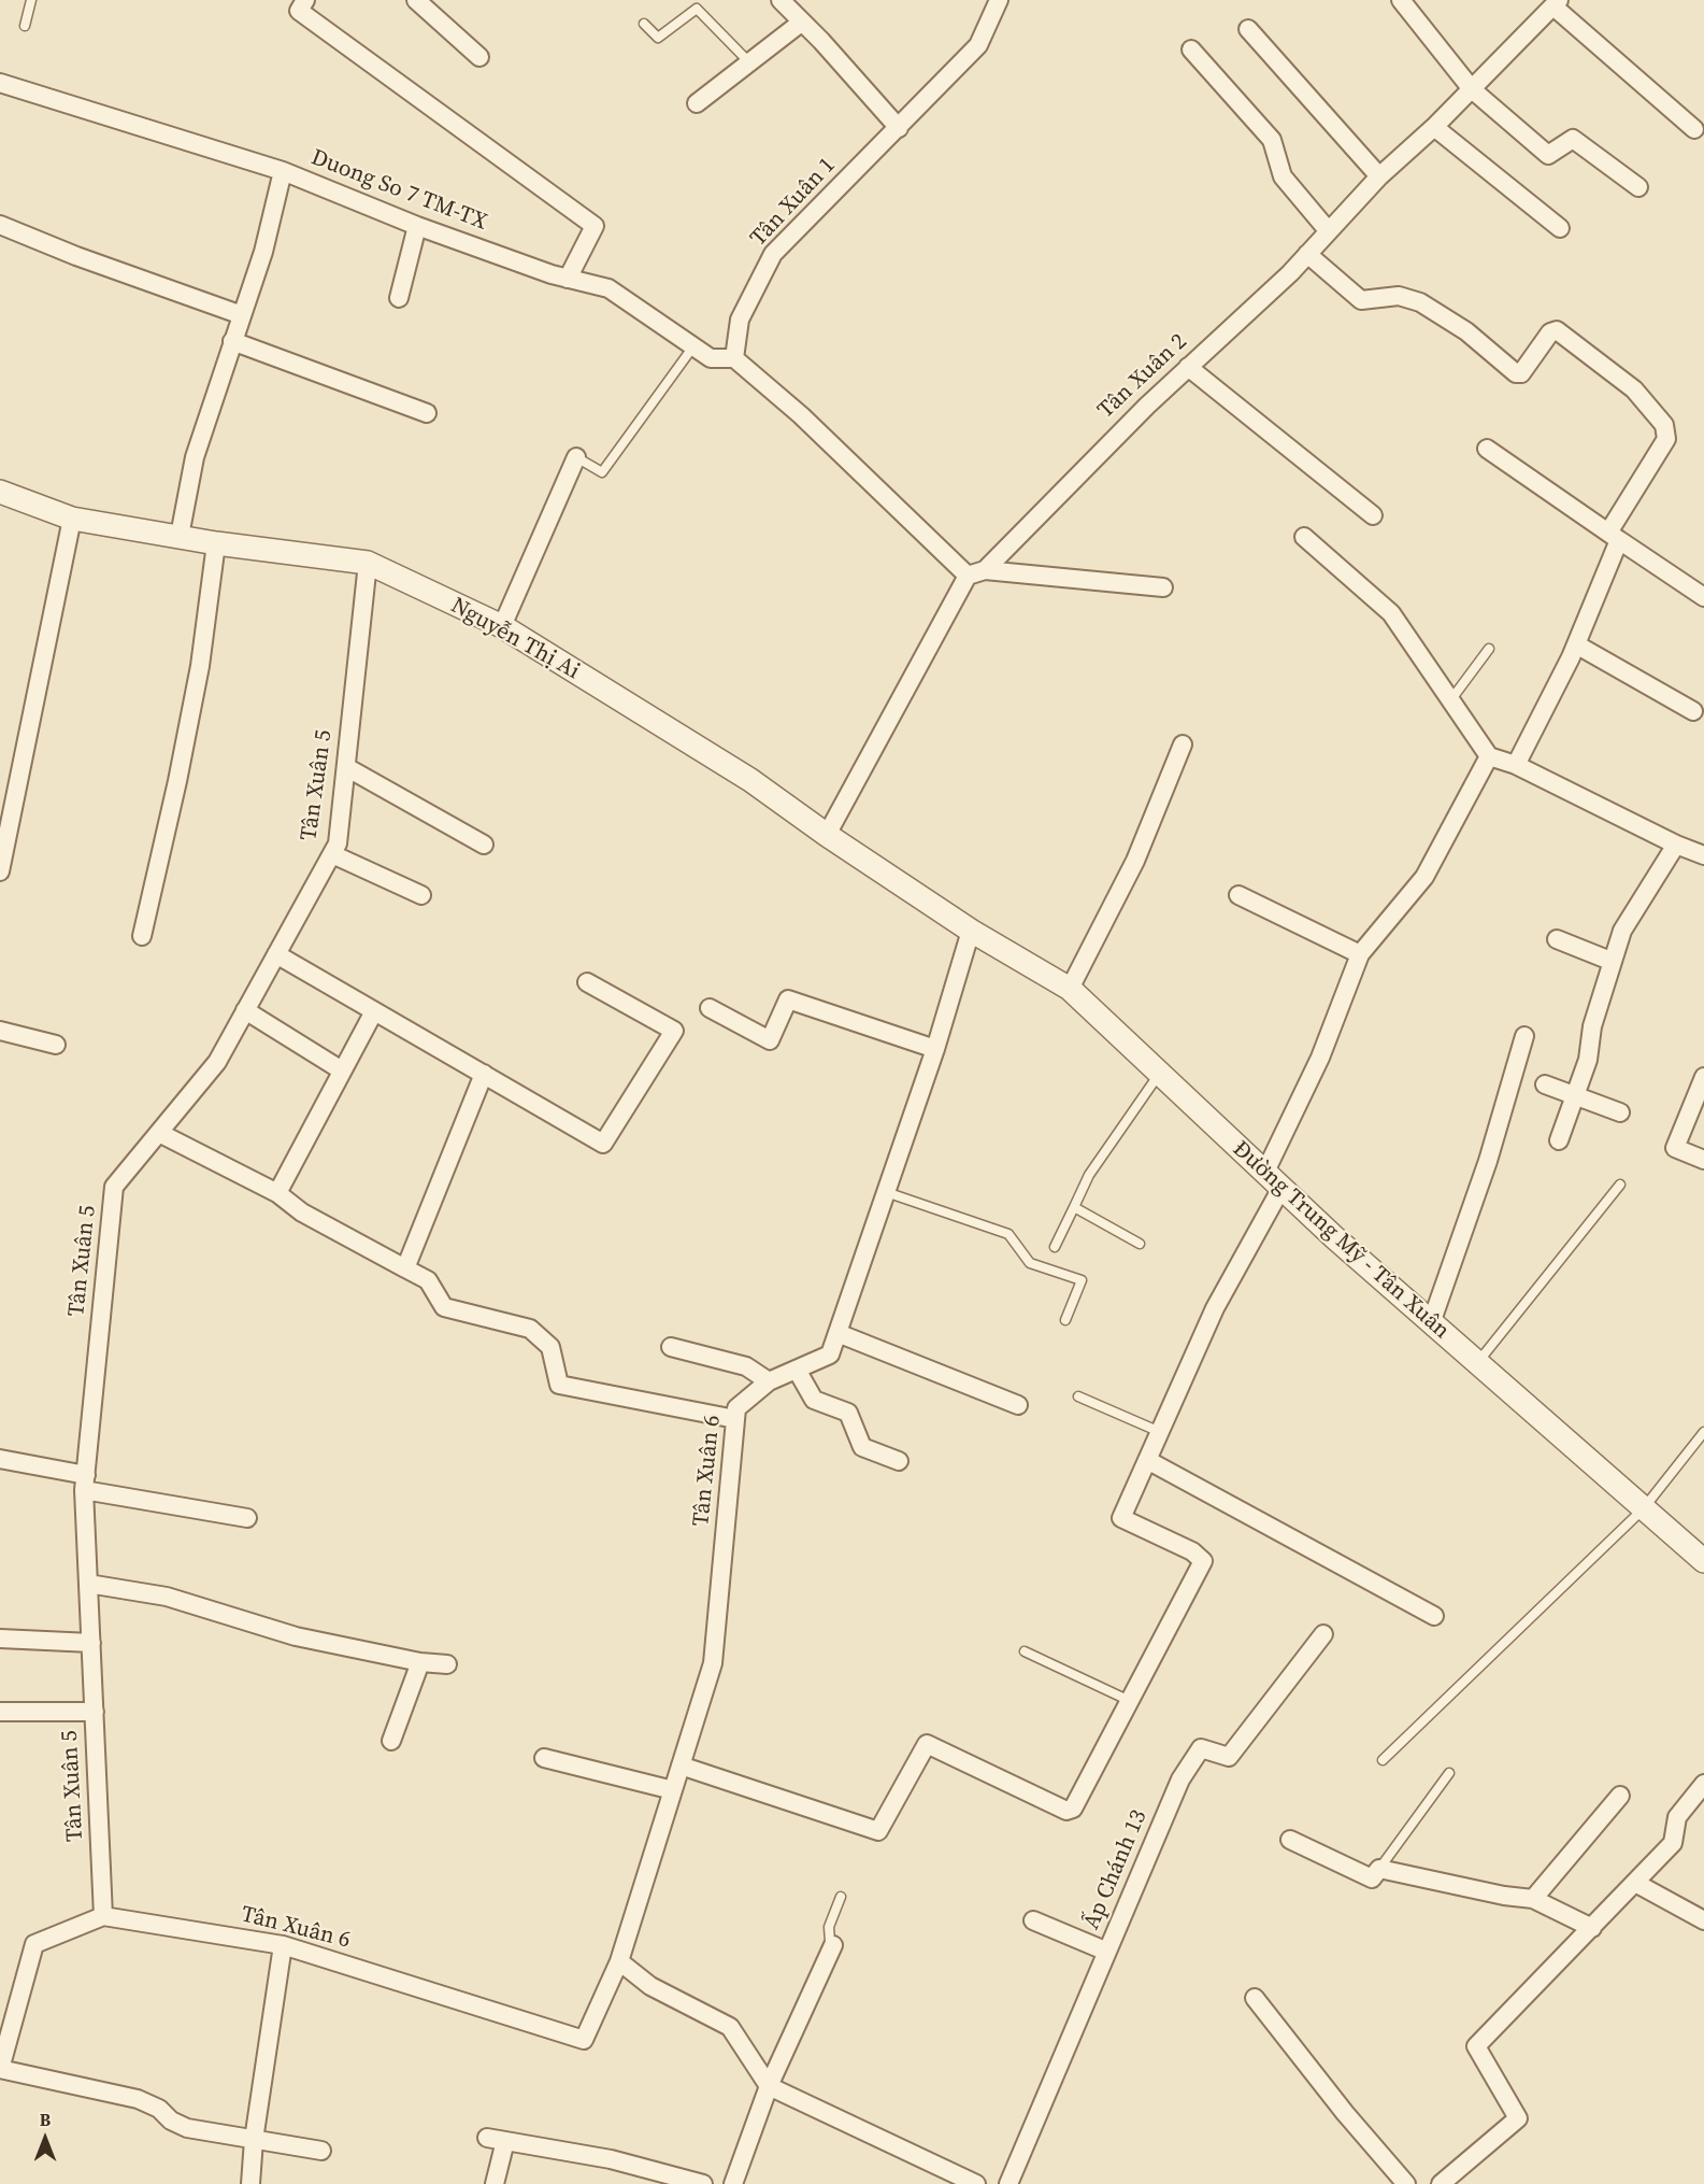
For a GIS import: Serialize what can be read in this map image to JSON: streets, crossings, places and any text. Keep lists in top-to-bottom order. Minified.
{"streets":{"street":["Duong So 7 TM-TX","Tân Xuân 1","Tân Xuân 2","Nguyễn Thị Ai","Tân Xuân 5","Đường Trung Mỹ - Tân Xuân","Tân Xuân 6","Ấp Chánh 13"]},"crossings":[["Duong So 7 TM-TX","Tân Xuân 1"],["Duong So 7 TM-TX","Nguyễn Thị Ai"],["Tân Xuân 2","Nguyễn Thị Ai"],["Nguyễn Thị Ai","Tân Xuân 5"],["Nguyễn Thị Ai","Đường Trung Mỹ - Tân Xuân"],["Nguyễn Thị Ai","Tân Xuân 6"],["Tân Xuân 5","Tân Xuân 6"],["Đường Trung Mỹ - Tân Xuân","Tân Xuân 6"]],"north":"top"}
